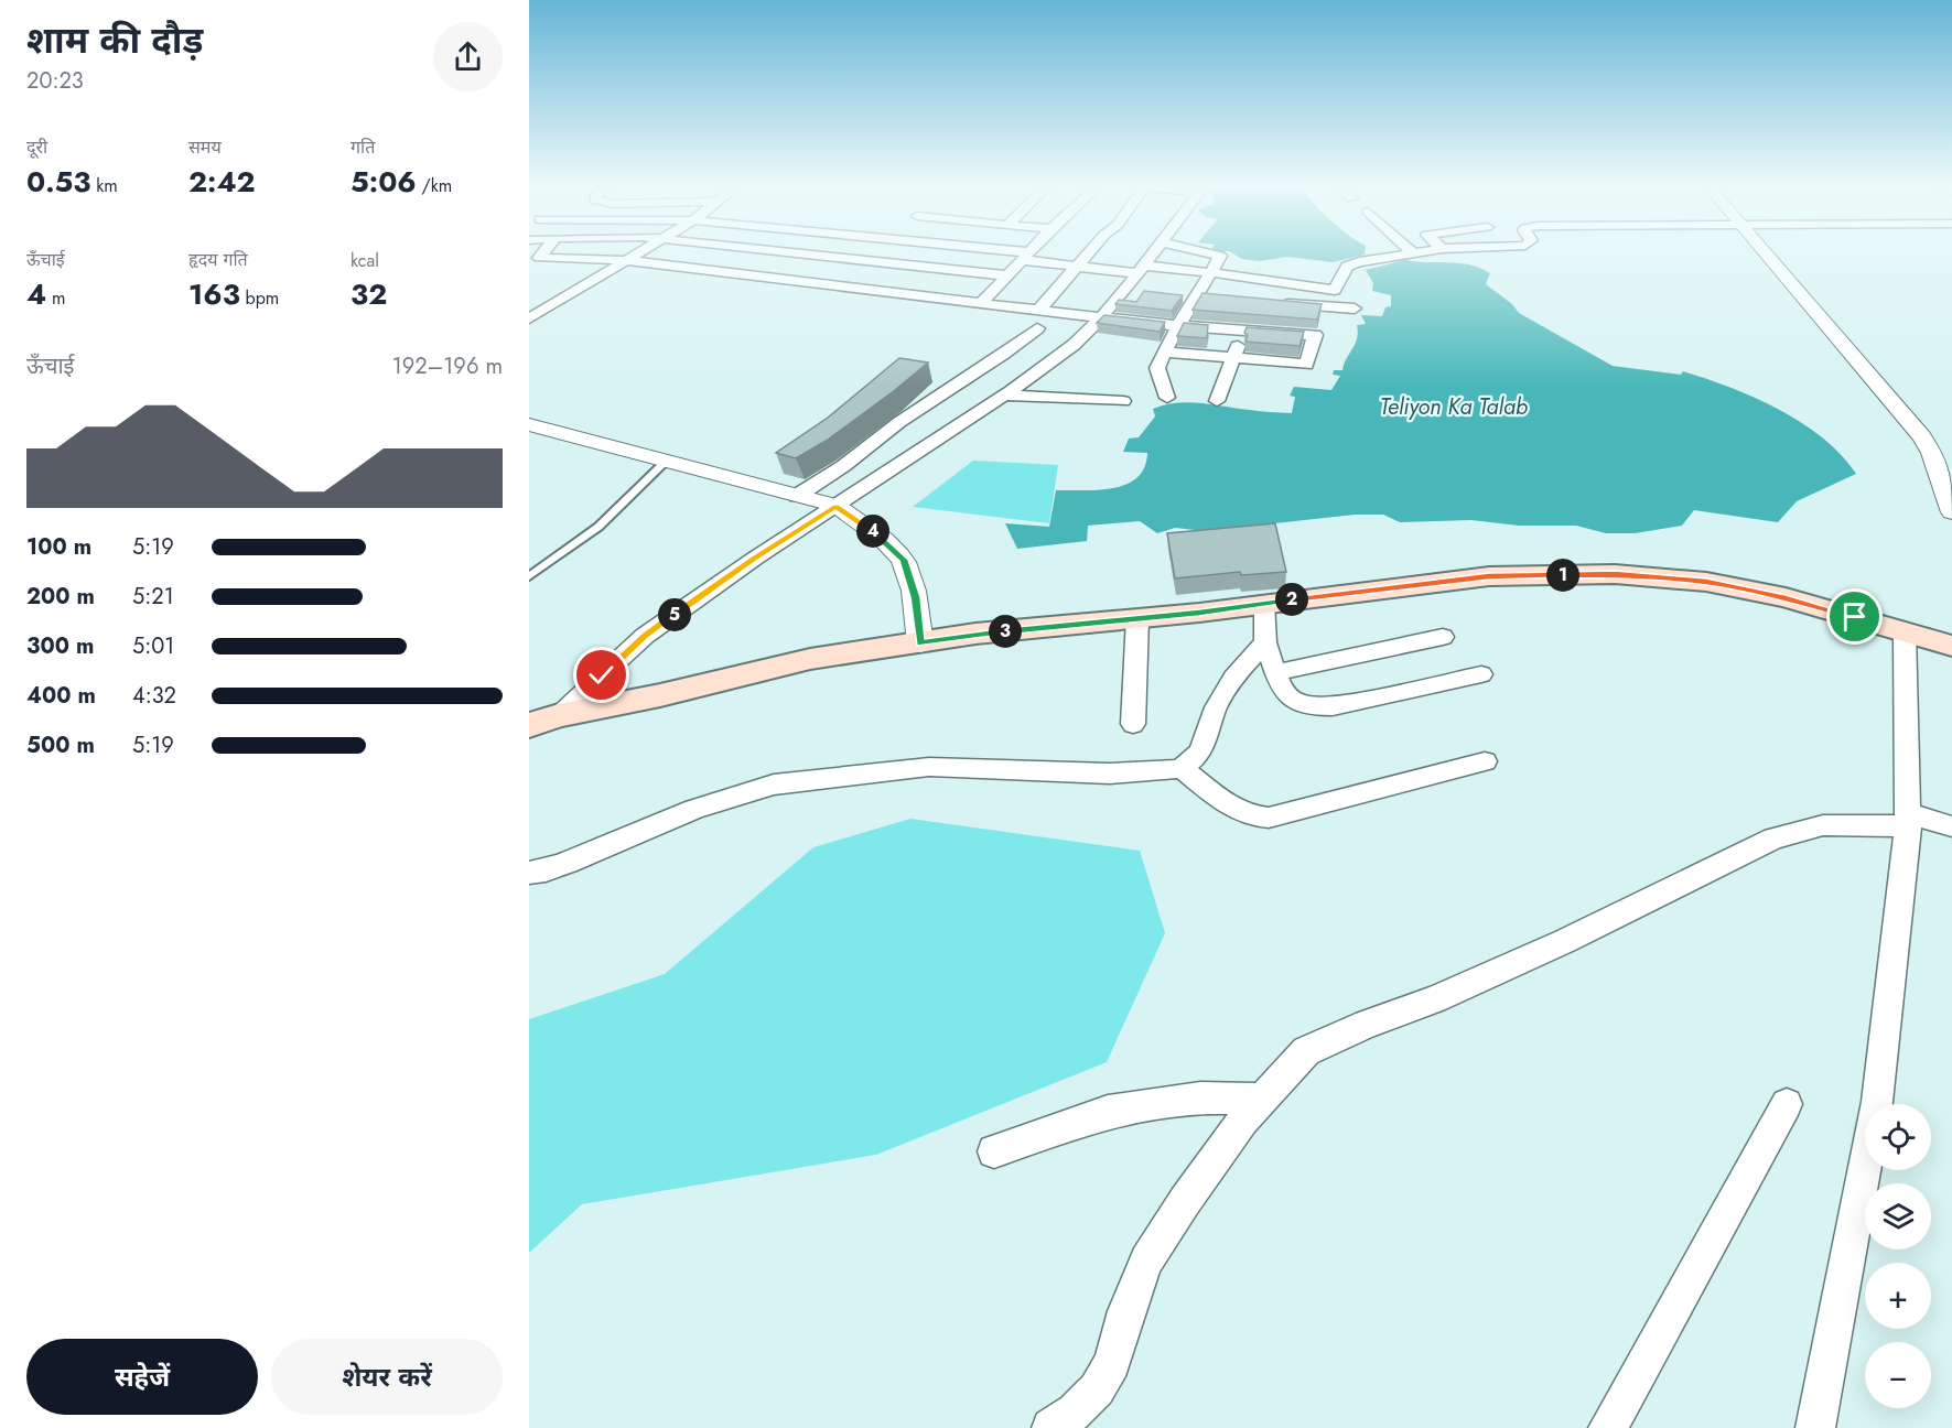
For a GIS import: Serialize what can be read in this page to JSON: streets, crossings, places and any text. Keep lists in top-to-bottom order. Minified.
{"water":["Teliyon Ka Talab"],"page":{"heading":["शाम की दौड़","20:23"],"stats":[["दूरी","0.53 km"],["समय","2:42"],["गति","5:06 /km"],["ऊँचाई","4 m"],["हृदय गति","163 bpm"],["kcal","32"]],"chart":["ऊँचाई","192–196 m"],"pins":["4","1","2","5","3"],"list":[{"name":"100 m","note":"5:19"},{"name":"200 m","note":"5:21"},{"name":"300 m","note":"5:01"},{"name":"400 m","note":"4:32"},{"name":"500 m","note":"5:19"}],"map_buttons":["+","−"],"buttons":["सहेजें","शेयर करें"]}}
